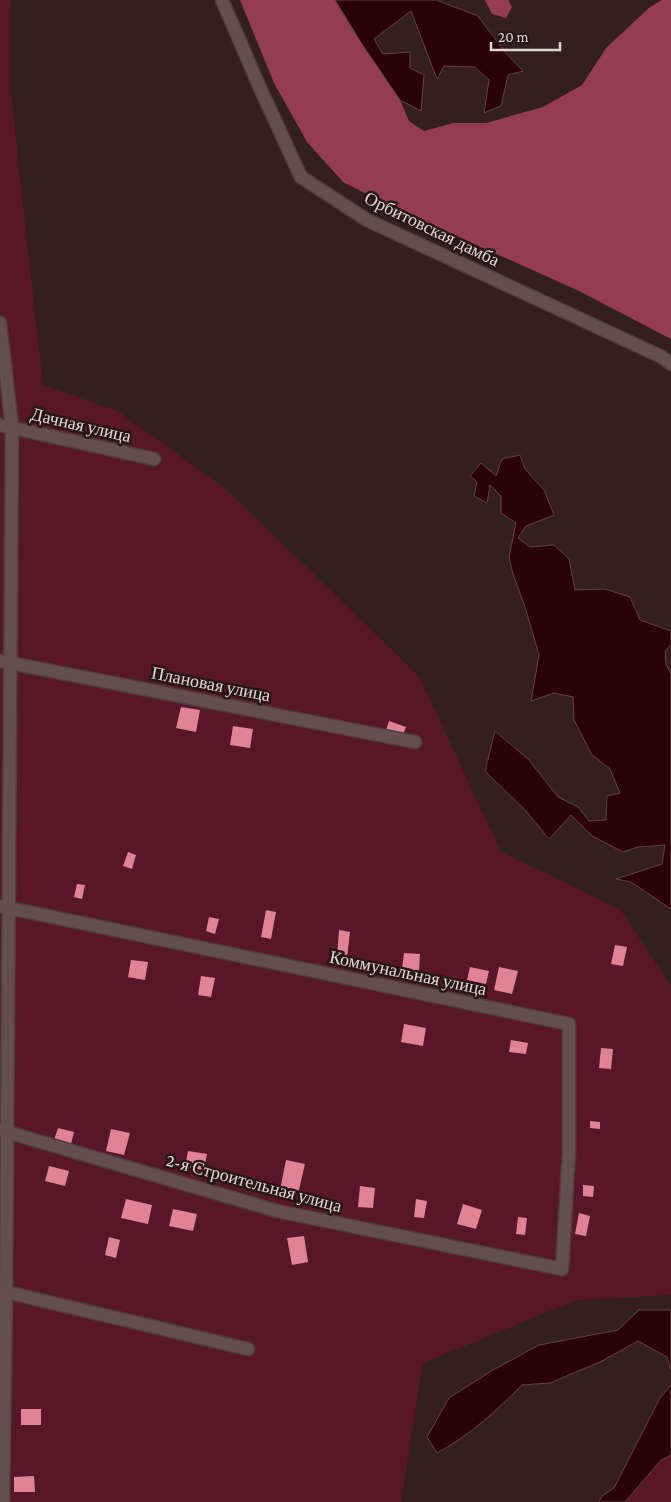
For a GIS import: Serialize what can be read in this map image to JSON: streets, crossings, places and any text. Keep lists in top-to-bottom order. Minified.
{"streets":{"street":["Орбитовская дамба","Дачная улица","Плановая улица","Коммунальная улица","2-я Строительная улица"]},"crossings":[["Коммунальная улица","2-я Строительная улица"]],"scale_bar":"20 m"}
